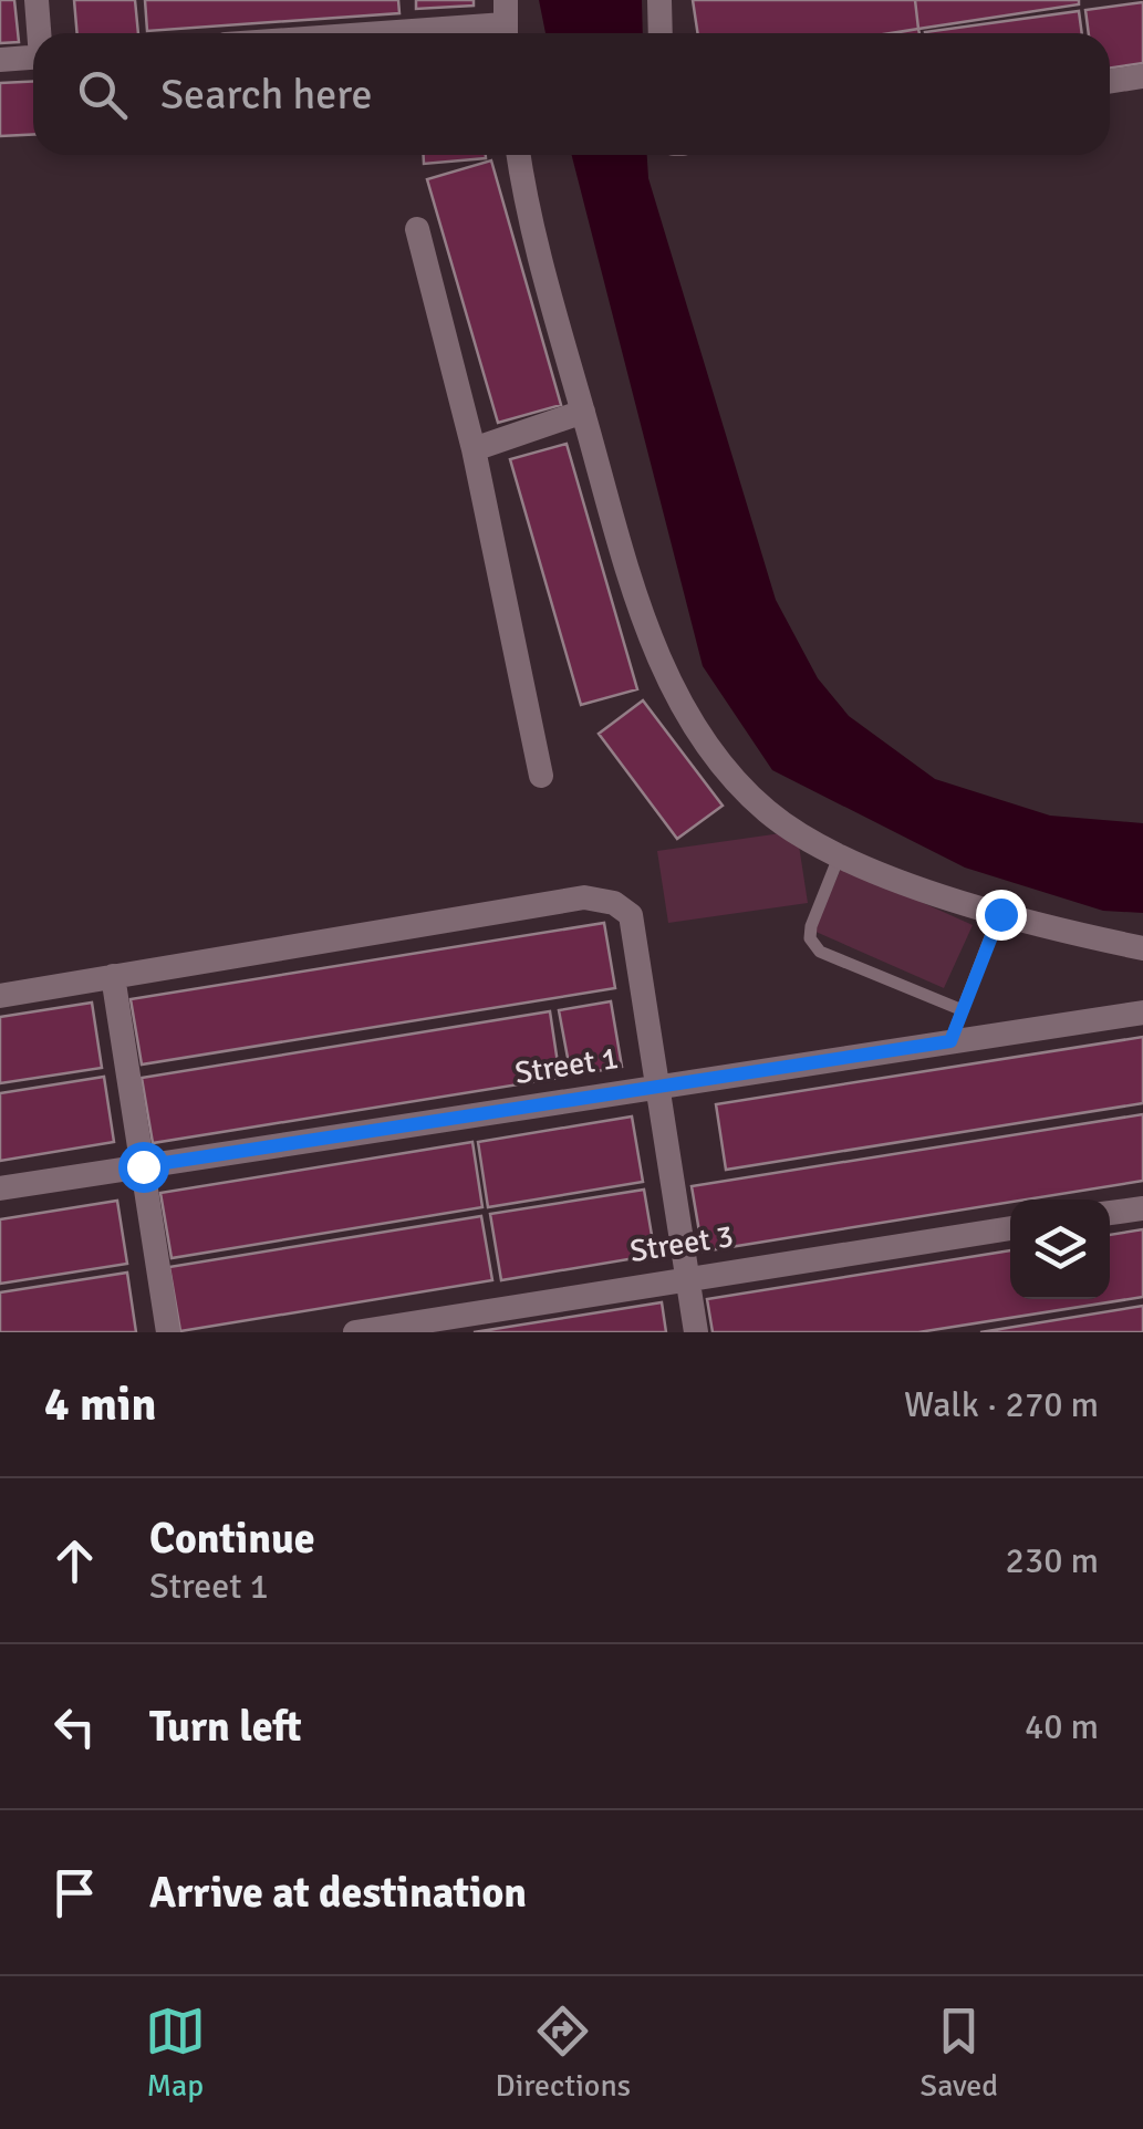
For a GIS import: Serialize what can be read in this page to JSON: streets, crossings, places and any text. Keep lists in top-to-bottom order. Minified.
{"streets":{"street":["Street 1","Street 3"]},"page":{"search":"Search here","heading":["4 min","Walk · 270 m"],"list":[["Continue","Street 1","230 m"],["Turn left","40 m"],"Arrive at destination"],"nav":["Map","Directions","Saved"]}}
